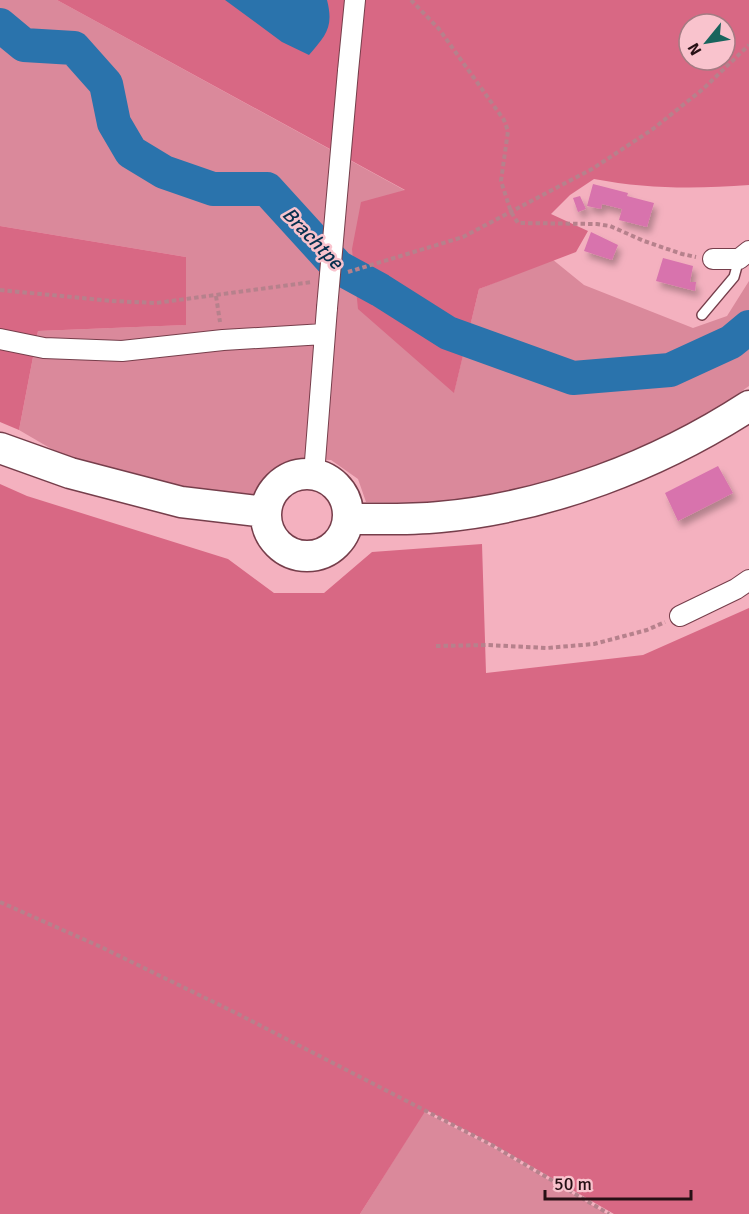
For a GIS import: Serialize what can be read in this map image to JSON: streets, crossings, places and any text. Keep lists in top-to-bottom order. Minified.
{"water":["Brachtpe"],"scale_bar":"50 m","north":"bottom left"}
